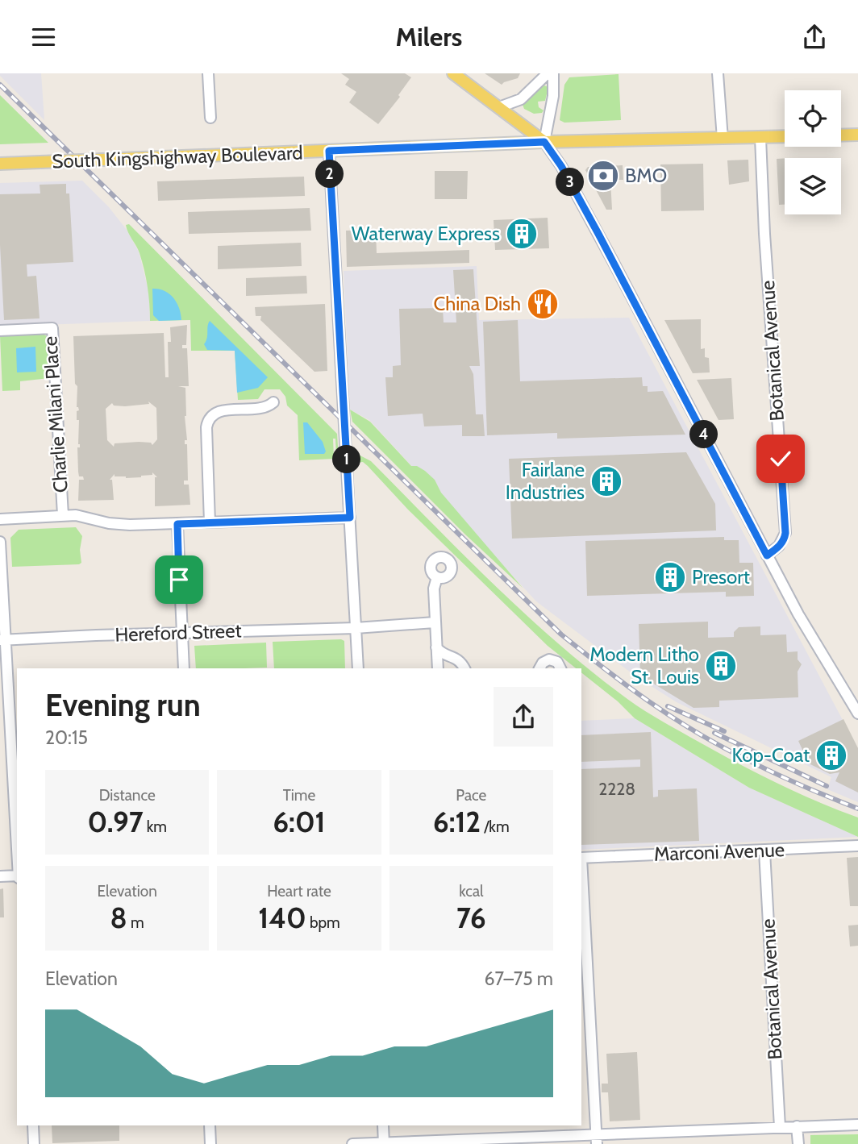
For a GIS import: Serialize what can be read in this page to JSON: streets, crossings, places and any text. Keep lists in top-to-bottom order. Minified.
{"streets":{"main road":["South Kingshighway Boulevard"],"street":["Botanical Avenue","Charlie Milani Place","Hereford Street","Marconi Avenue"]},"crossings":[["South Kingshighway Boulevard","Botanical Avenue"],["Botanical Avenue","Marconi Avenue"]],"places":{"bank":["BMO"],"building":["Waterway Express","Fairlane Industries","Presort","Modern Litho St. Louis","Kop-Coat"],"restaurant":["China Dish"]},"house_numbers":["2228"],"page":{"header":"Milers","pins":["2","3","4","1"],"heading":["Evening run","20:15"],"stats":[["Distance","0.97 km"],["Time","6:01"],["Pace","6:12 /km"],["Elevation","8 m"],["Heart rate","140 bpm"],["kcal","76"]],"chart":["Elevation","67–75 m"]}}
